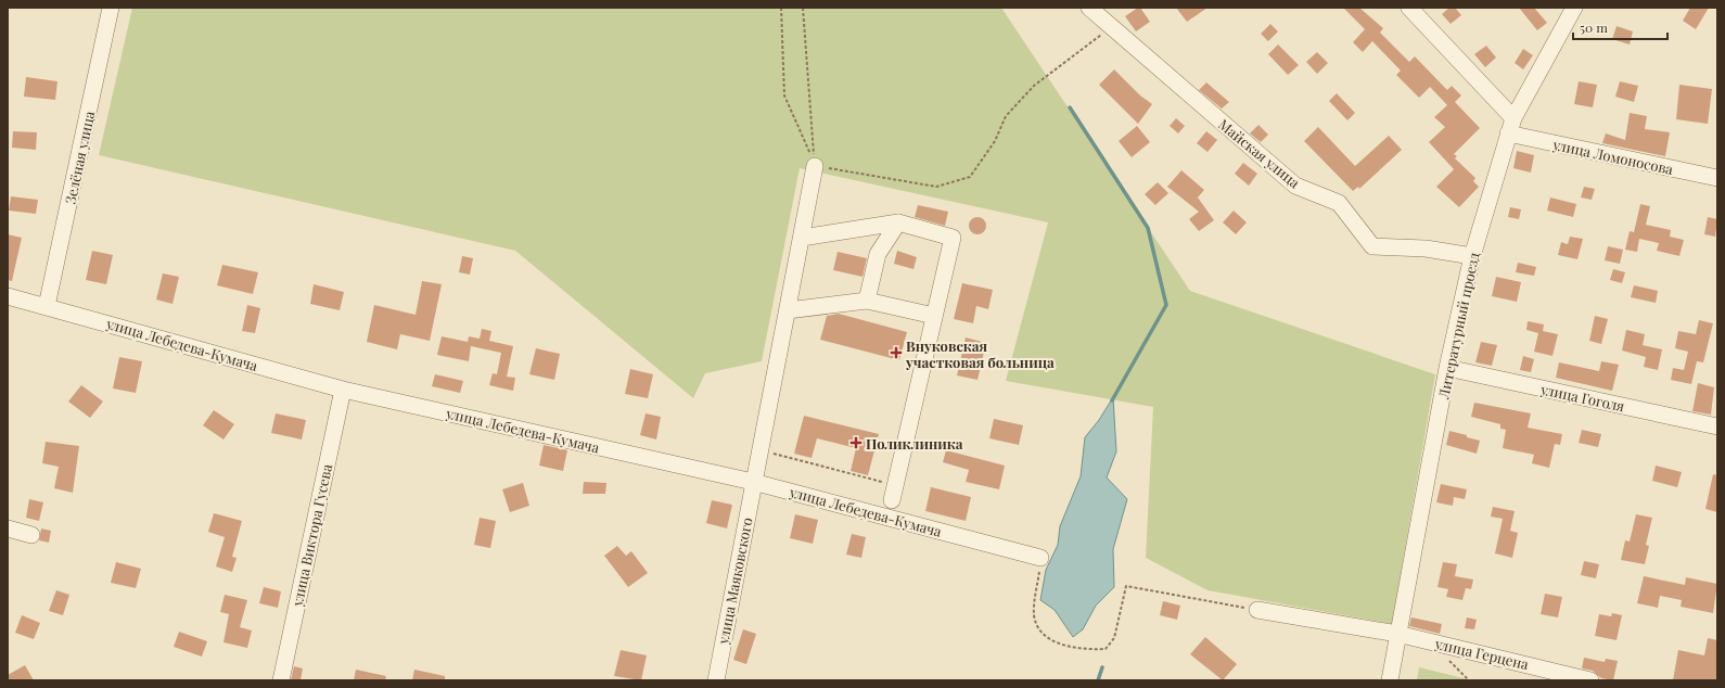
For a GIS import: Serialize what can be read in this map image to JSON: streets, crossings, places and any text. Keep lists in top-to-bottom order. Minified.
{"streets":{"street":["Майская улица","улица Ломоносова","Зелёная улица","Литературный проезд","улица Лебедева-Кумача","улица Гоголя","улица Виктора Гусева","улица Маяковского","улица Герцена"]},"crossings":[["Майская улица","Литературный проезд"],["улица Ломоносова","Литературный проезд"],["Зелёная улица","улица Лебедева-Кумача"],["Литературный проезд","улица Гоголя"],["Литературный проезд","улица Герцена"],["улица Лебедева-Кумача","улица Виктора Гусева"],["улица Лебедева-Кумача","улица Маяковского"]],"places":{"health":["Внуковская участковая больница","Поликлиника"]},"scale_bar":"50 m"}
